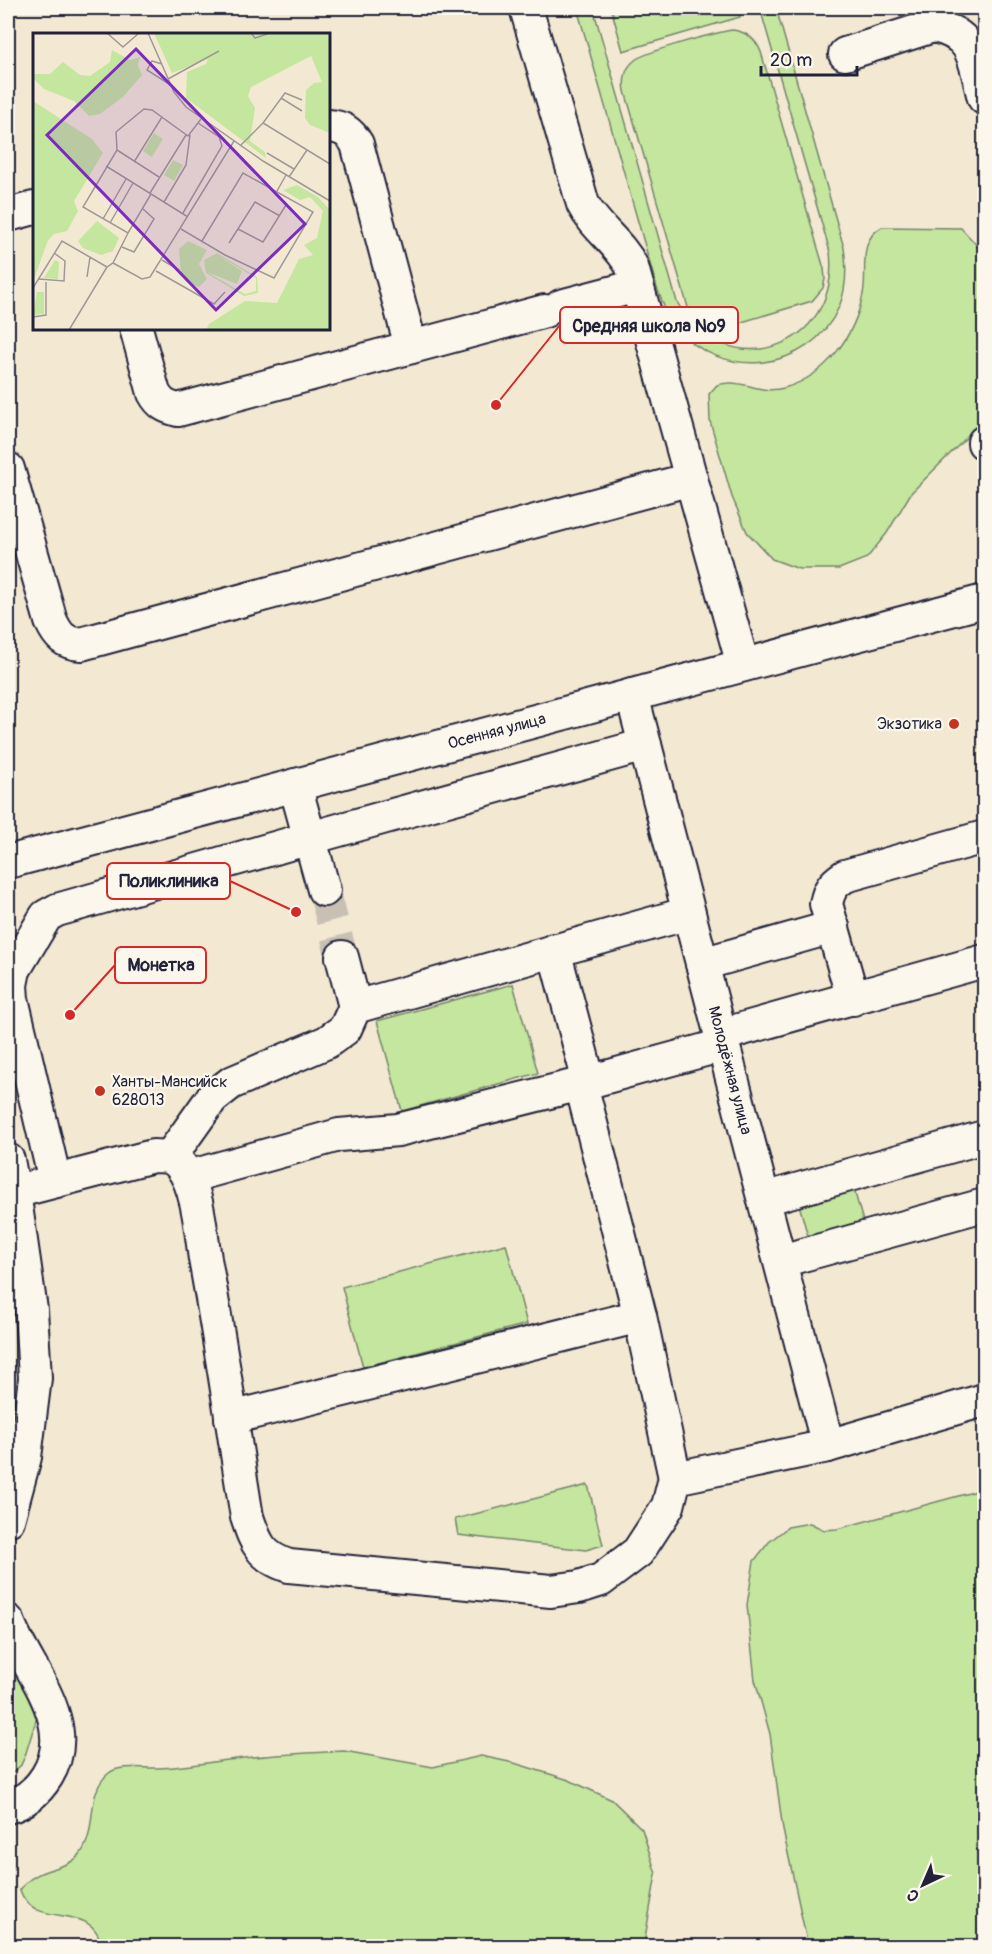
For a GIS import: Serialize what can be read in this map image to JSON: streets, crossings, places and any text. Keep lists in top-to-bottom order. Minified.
{"streets":{"street":["Осенняя улица","Молодёжная улица"]},"crossings":[["Осенняя улица","Молодёжная улица"]],"places":["Средняя школа №9","Экзотика","Поликлиника","Монетка","Ханты-Мансийск 628013"],"scale_bar":"20 m","north":"bottom left"}
